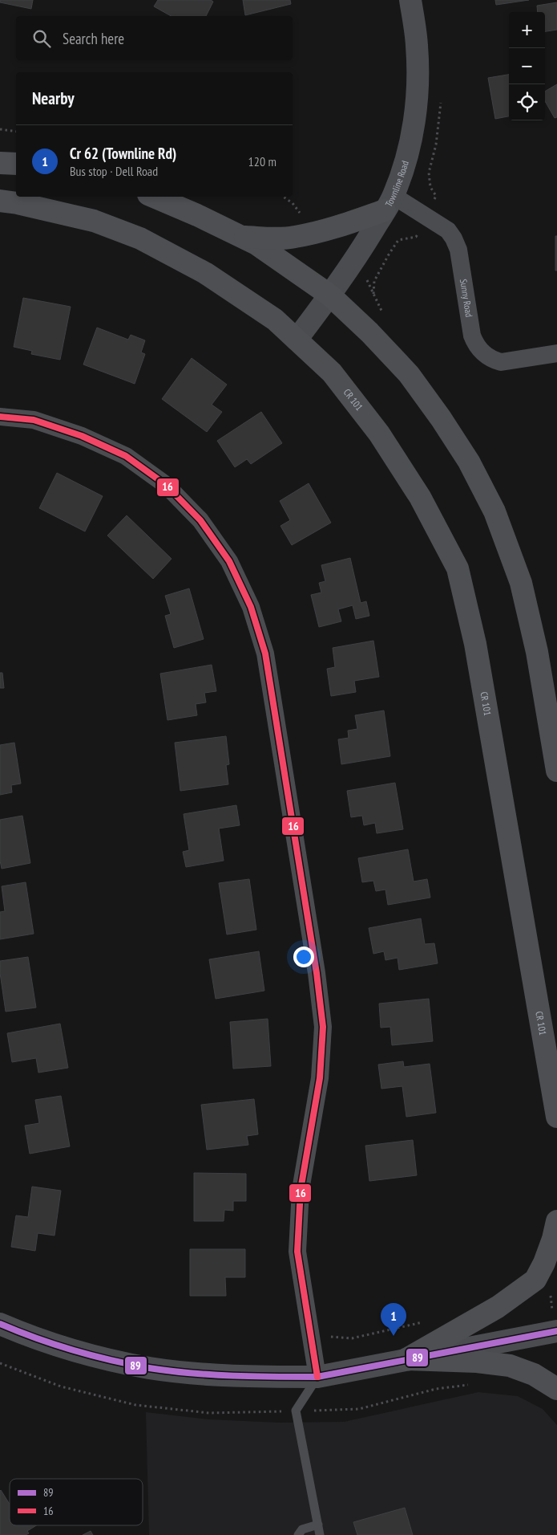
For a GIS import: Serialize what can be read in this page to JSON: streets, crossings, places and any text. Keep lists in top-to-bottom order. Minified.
{"streets":{"main road":["CR 101"],"street":["Townline Road","Sunny Road"]},"crossings":[["Townline Road","Sunny Road"],["Townline Road","CR 101"]],"lines":["transit line 16","transit line 89"],"legend":["89","16"],"page":{"map_buttons":["+","−"],"search":"Search here","heading":"Nearby","list":[{"mark":"1","name":"Cr 62 (Townline Rd)","note":"Bus stop · Dell Road","value":"120 m"}],"pins":"1"}}
